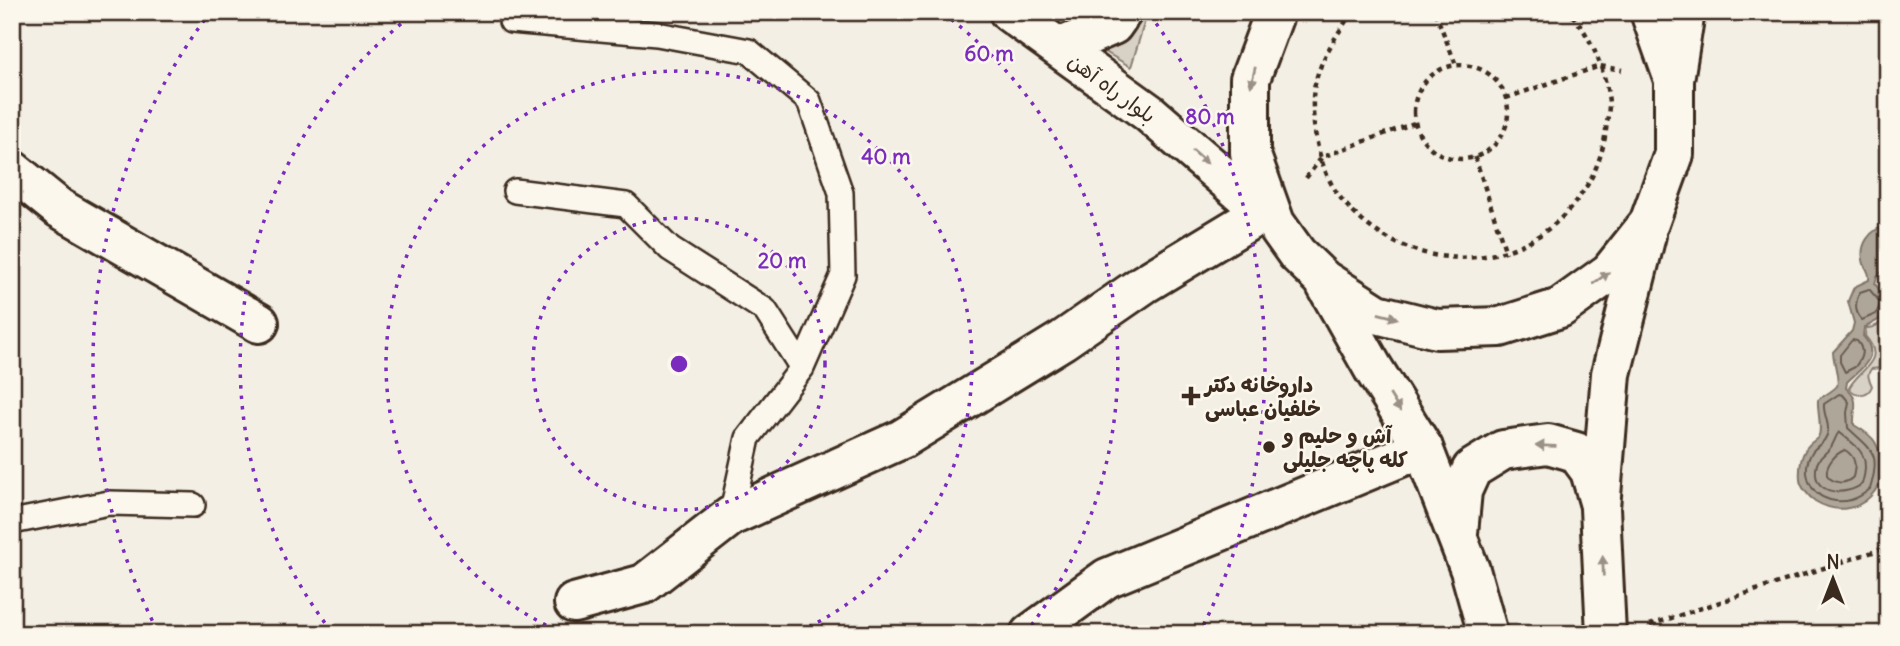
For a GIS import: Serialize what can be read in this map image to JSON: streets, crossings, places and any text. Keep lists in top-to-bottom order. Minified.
{"streets":{"main road":["بلوار راه آهن"]},"one_way":["بلوار راه آهن"],"places":{"health":["داروخانه دکتر خلفیان عباسی"],"other":["آش و حلیم و کله پاچه جلیلی"]},"north":"top","rings":["60 m","80 m","40 m","20 m"]}
